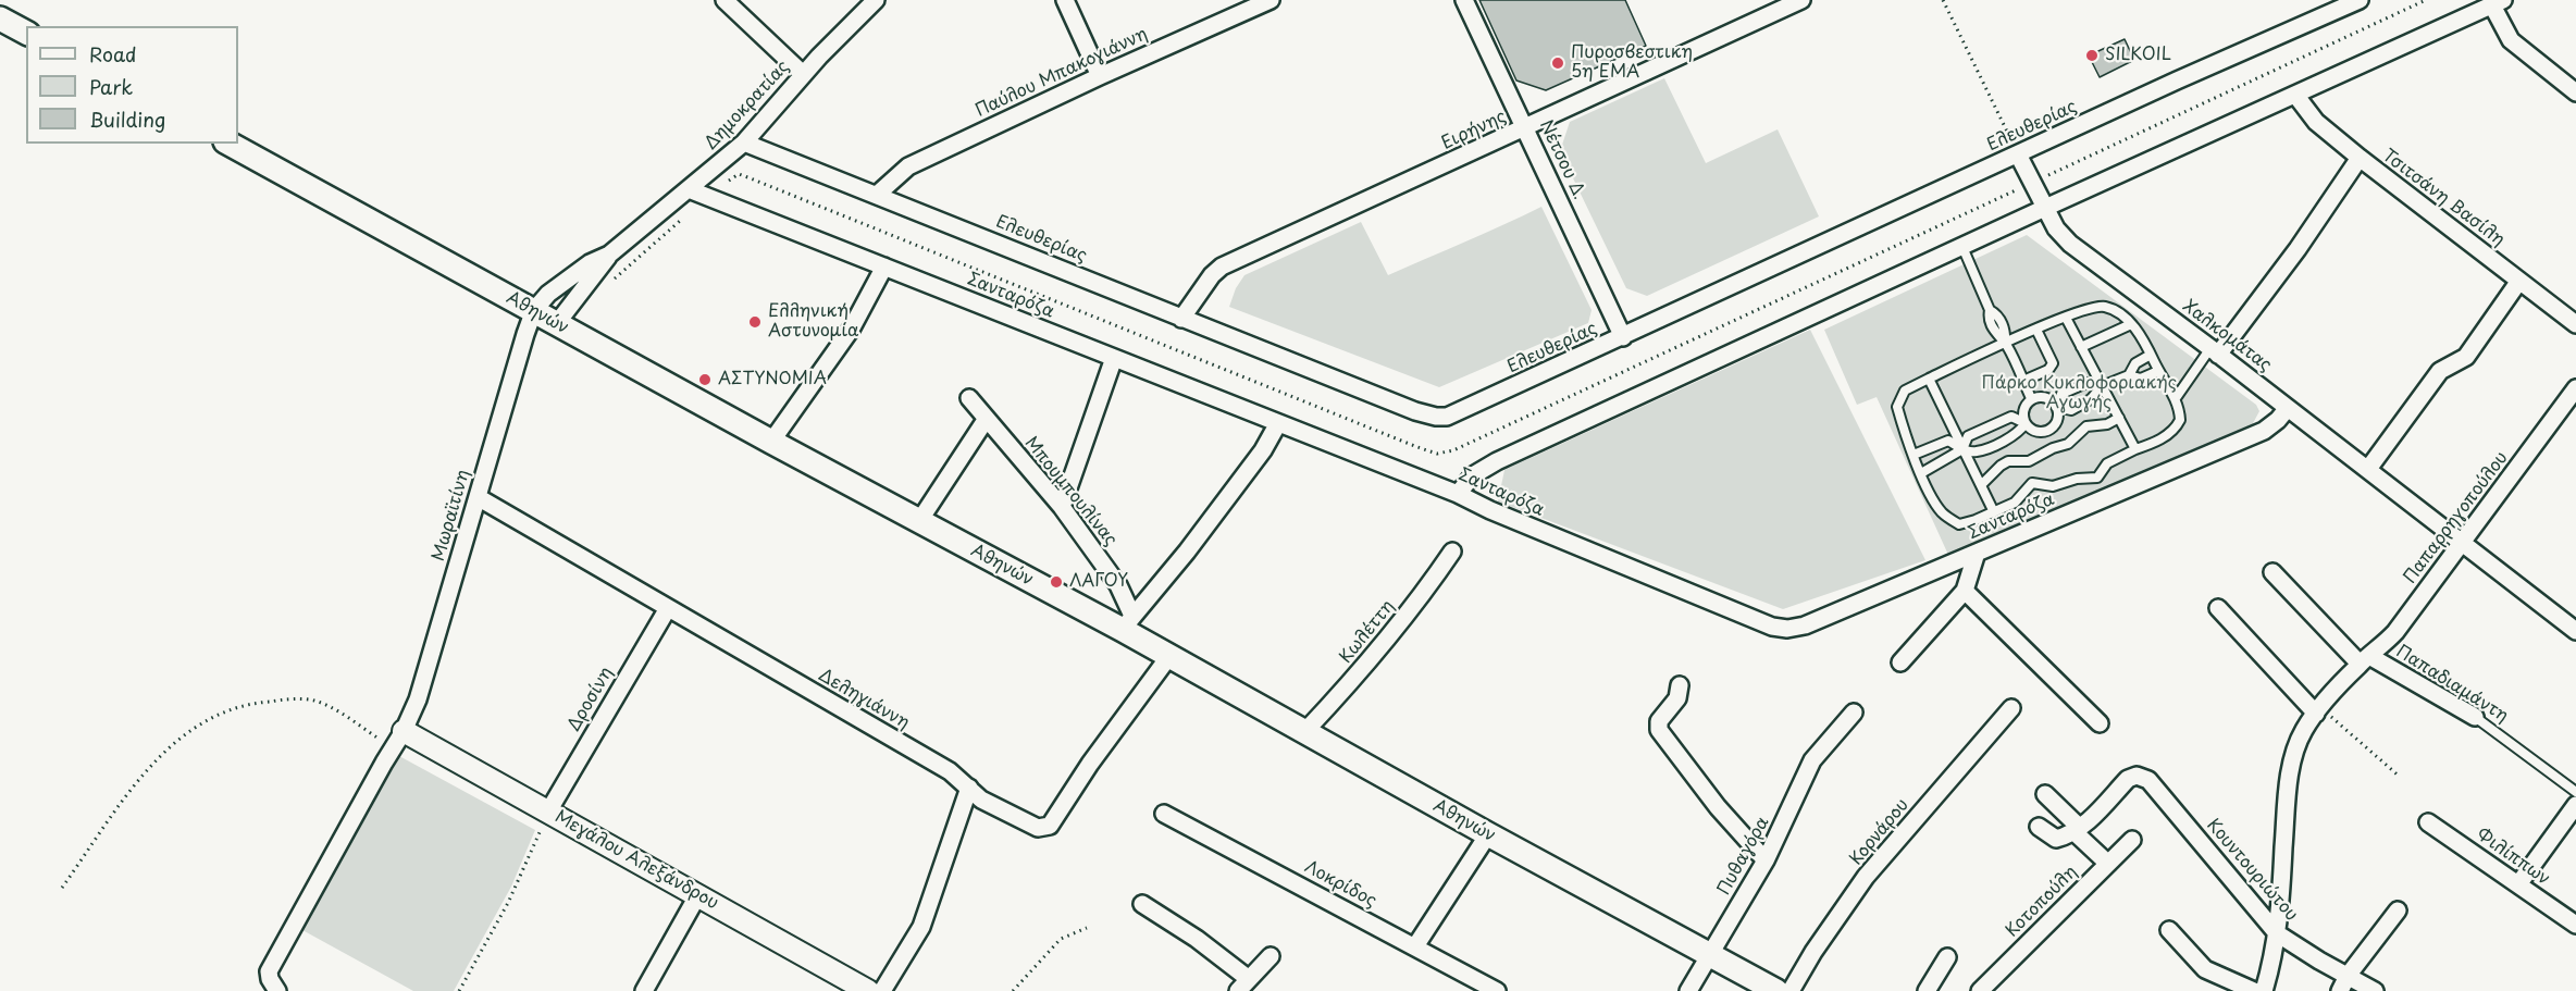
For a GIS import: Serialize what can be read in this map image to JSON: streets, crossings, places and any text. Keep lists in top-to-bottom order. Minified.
{"streets":{"main road":["Αθηνών"],"street":["Παύλου Μπακογιάννη","Δημοκρατίας","Ελευθερίας","Ειρήνης","Νέτσου Δ.","Τσιτσάνη Βασίλη","Σανταρόζα","Χαλκομάτας","Μπουμπουλίνας","Μωραϊτίνη","Παπαρρηγοπούλου","Κωλέττη","Παπαδιαμάντη","Δροσίνη","Δεληγιάννη","Κορνάρου","Πυθαγόρα","Φιλίππων","Μεγάλου Αλεξάνδρου","Κουντουριώτου","Λοκρίδος","Κοτοπούλη"]},"crossings":[["Παύλου Μπακογιάννη","Ελευθερίας"],["Δημοκρατίας","Ελευθερίας"],["Δημοκρατίας","Σανταρόζα"],["Δημοκρατίας","Αθηνών"],["Δημοκρατίας","Μωραϊτίνη"],["Ελευθερίας","Ειρήνης"],["Ελευθερίας","Νέτσου Δ."],["Ελευθερίας","Χαλκομάτας"],["Ειρήνης","Νέτσου Δ."],["Σανταρόζα","Χαλκομάτας"],["Αθηνών","Μπουμπουλίνας"],["Αθηνών","Μωραϊτίνη"],["Αθηνών","Κωλέττη"],["Αθηνών","Δεληγιάννη"],["Αθηνών","Πυθαγόρα"],["Χαλκομάτας","Παπαρρηγοπούλου"],["Μωραϊτίνη","Δεληγιάννη"],["Μωραϊτίνη","Μεγάλου Αλεξάνδρου"],["Παπαρρηγοπούλου","Παπαδιαμάντη"],["Παπαρρηγοπούλου","Κουντουριώτου"],["Δροσίνη","Δεληγιάννη"],["Δροσίνη","Μεγάλου Αλεξάνδρου"]],"parks":["Πάρκο Κυκλοφοριακής Αγωγής"],"places":["SILKOIL","Πυροσβεστικη 5η ΕΜΑ","Ελληνική Αστυνομία","ΑΣΤΥΝΟΜΙΑ","ΛΑΓΟΥ"],"legend":["Road","Park","Building"]}
